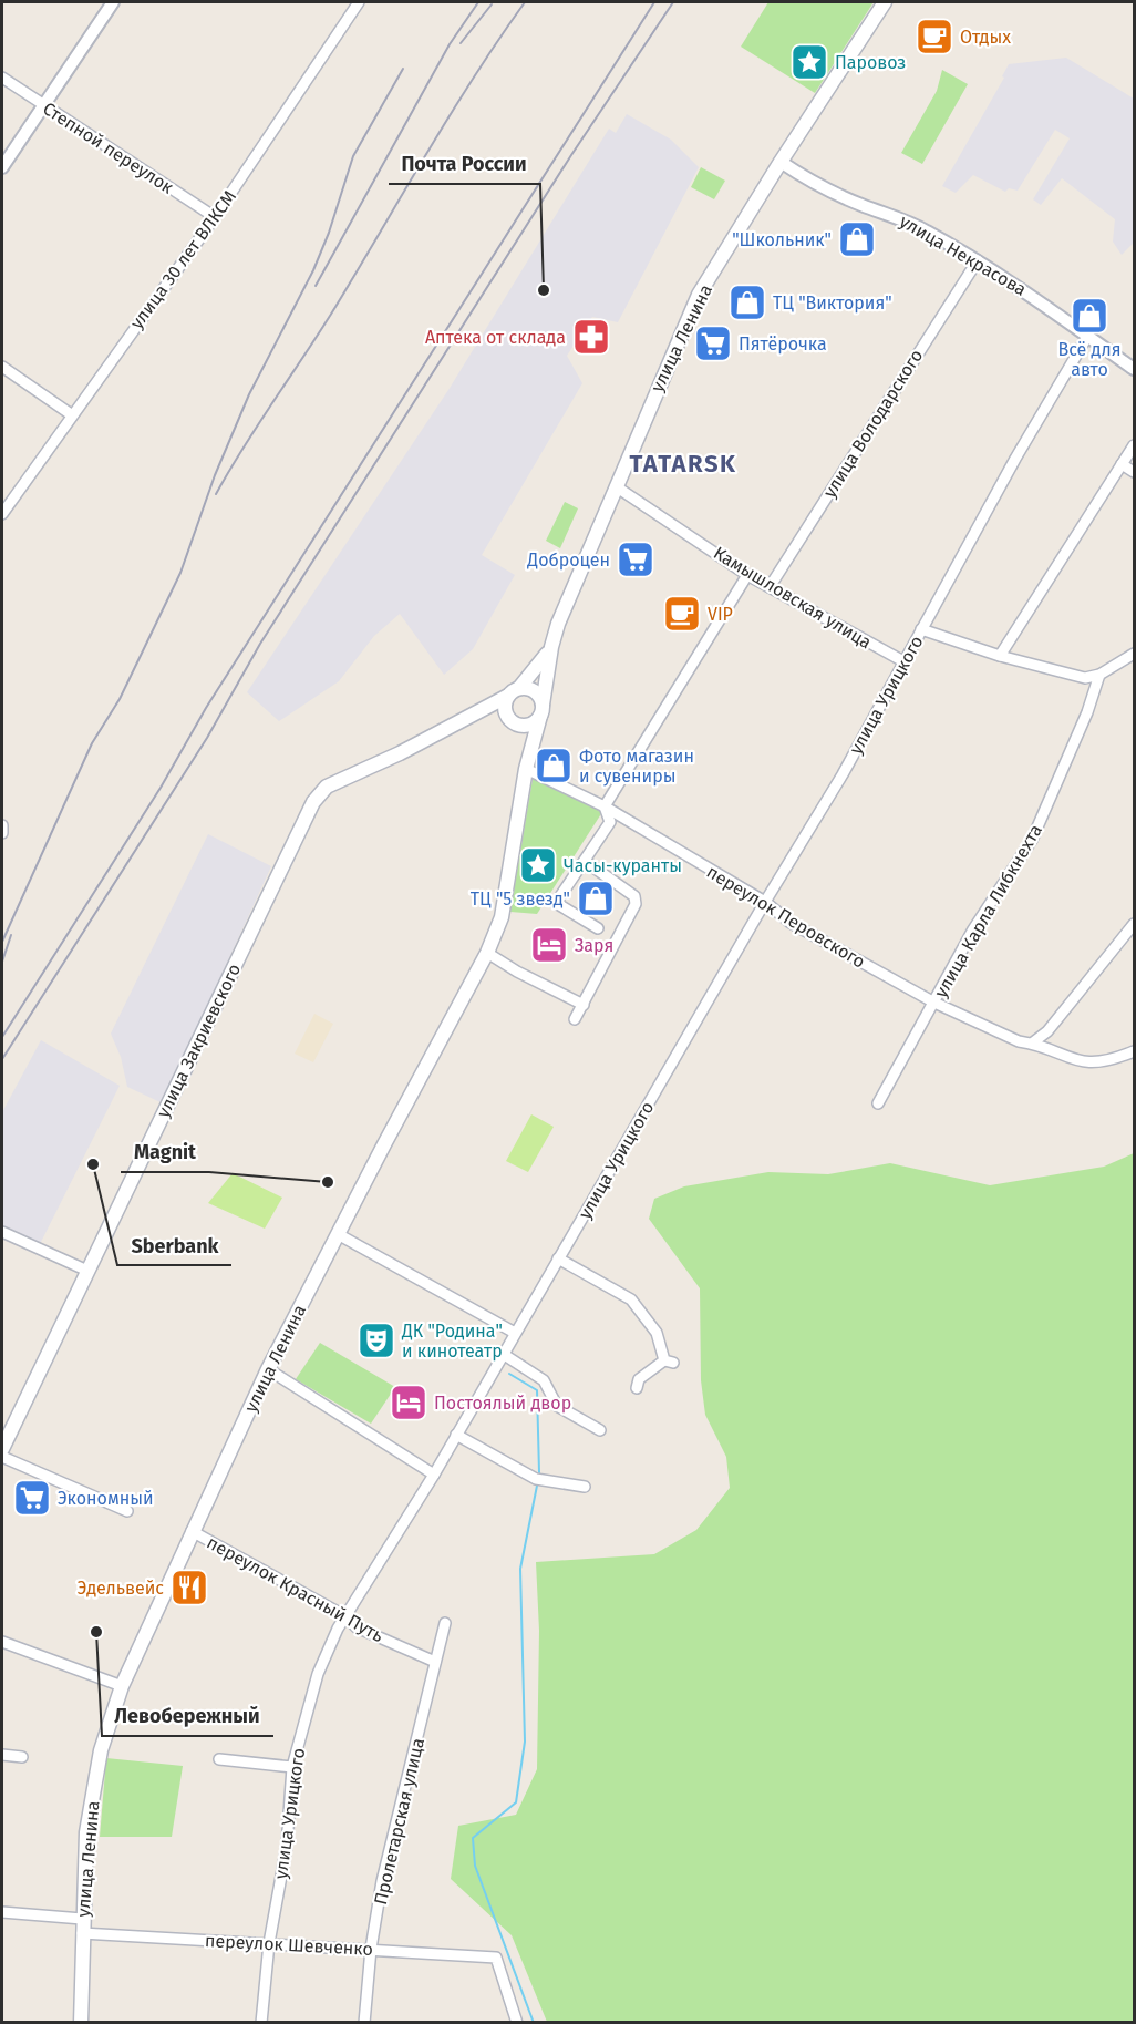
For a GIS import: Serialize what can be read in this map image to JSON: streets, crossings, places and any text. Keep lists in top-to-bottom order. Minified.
{"streets":{"main road":["улица Ленина","улица Закриевского"],"street":["Степной переулок","улица Некрасова","улица 30 лет ВЛКСМ","улица Володарского","Камышловская улица","улица Урицкого","улица Карла Либкнехта","переулок Перовского","переулок Красный Путь","Пролетарская улица","переулок Шевченко"]},"crossings":[["Степной переулок","улица 30 лет ВЛКСМ"],["улица Некрасова","улица Ленина"],["улица Некрасова","улица Володарского"],["улица Некрасова","улица Урицкого"],["улица Ленина","Камышловская улица"],["улица Ленина","переулок Перовского"],["улица Ленина","улица Закриевского"],["улица Ленина","переулок Красный Путь"],["улица Ленина","переулок Шевченко"],["улица Володарского","Камышловская улица"],["Камышловская улица","улица Урицкого"],["улица Урицкого","переулок Перовского"],["улица Урицкого","переулок Красный Путь"],["улица Урицкого","переулок Шевченко"],["улица Карла Либкнехта","переулок Перовского"],["переулок Красный Путь","Пролетарская улица"],["Пролетарская улица","переулок Шевченко"]],"districts":["TATARSK"],"places":{"cafe":["Отдых","VIP"],"place":["Паровоз","Часы-куранты"],"shop":["\"Школьник\"","ТЦ \"Виктория\"","Всё для авто","Фото магазин и сувениры","ТЦ \"5 звезд\""],"other":["Почта России","Sberbank","Magnit","Левобережный"],"pharmacy":["Аптека от склада"],"supermarket":["Пятёрочка","Доброцен","Экономный"],"hotel":["Заря","Постоялый двор"],"theatre":["ДК \"Родина\" и кинотеатр"],"restaurant":["Эдельвейс"]}}
